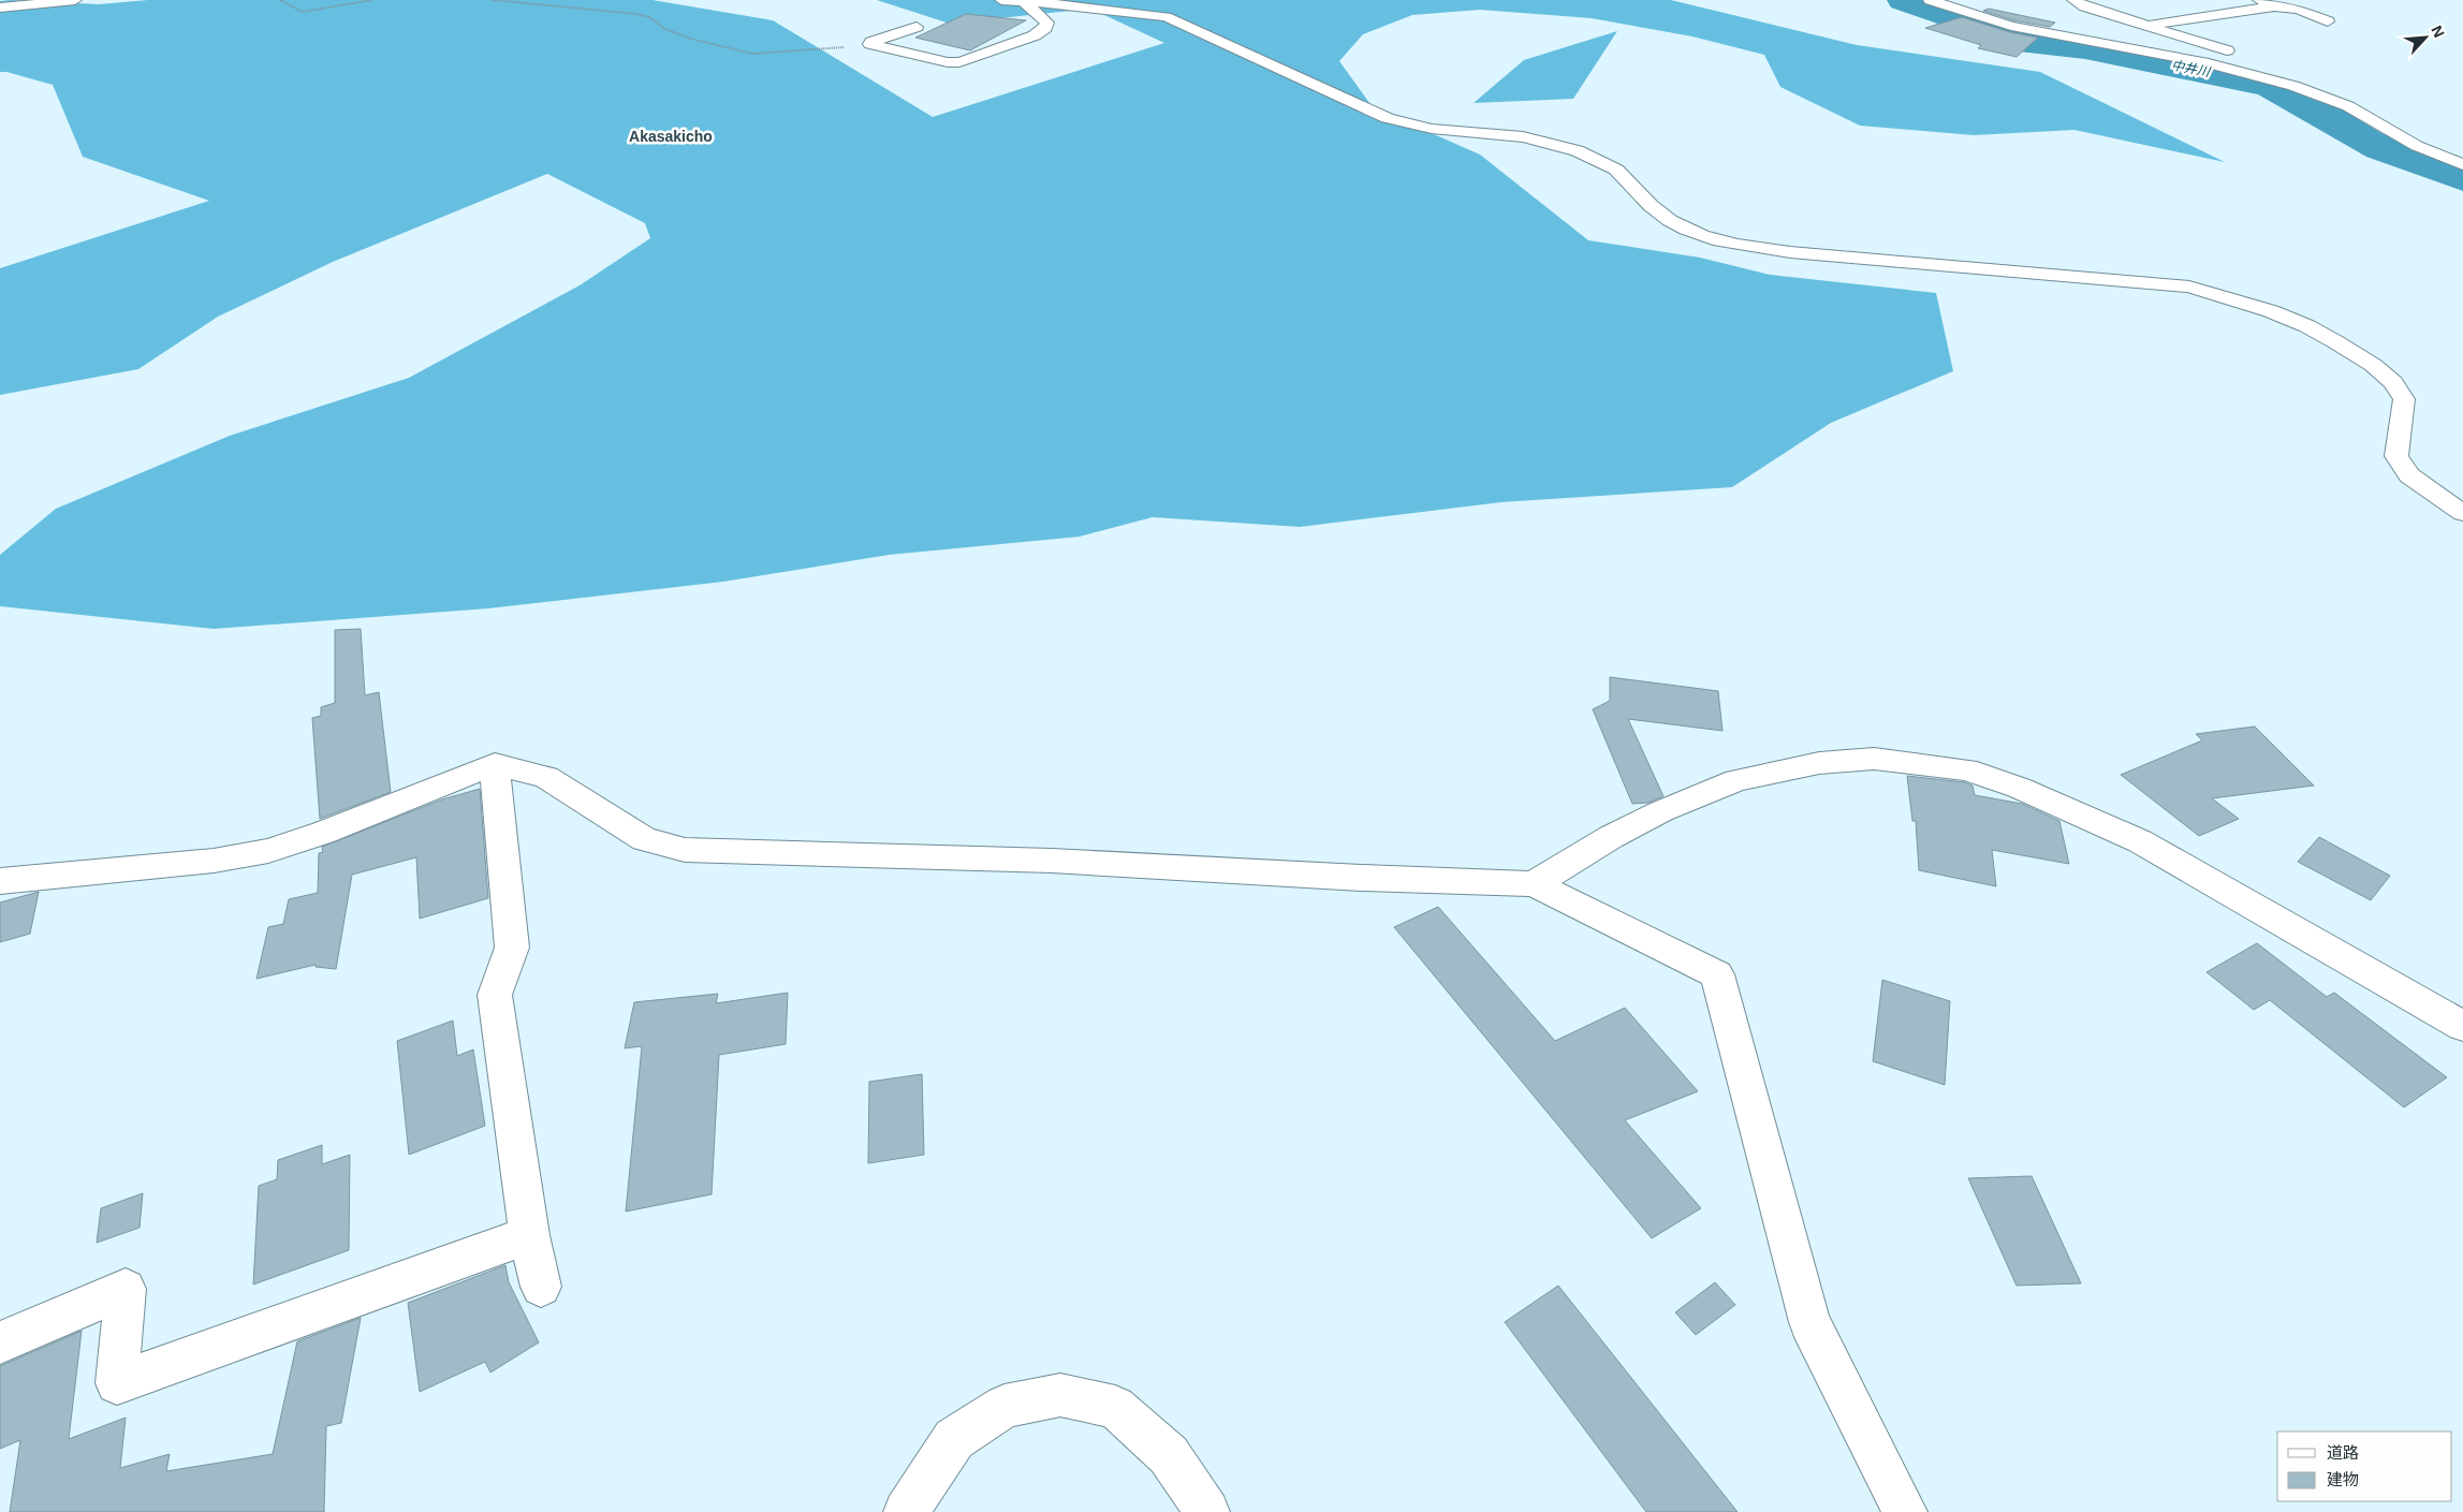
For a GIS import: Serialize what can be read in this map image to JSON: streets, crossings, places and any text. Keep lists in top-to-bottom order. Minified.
{"districts":["Akasakicho"],"water":["中井川"],"legend":["道路","建物"],"north":"top right"}
